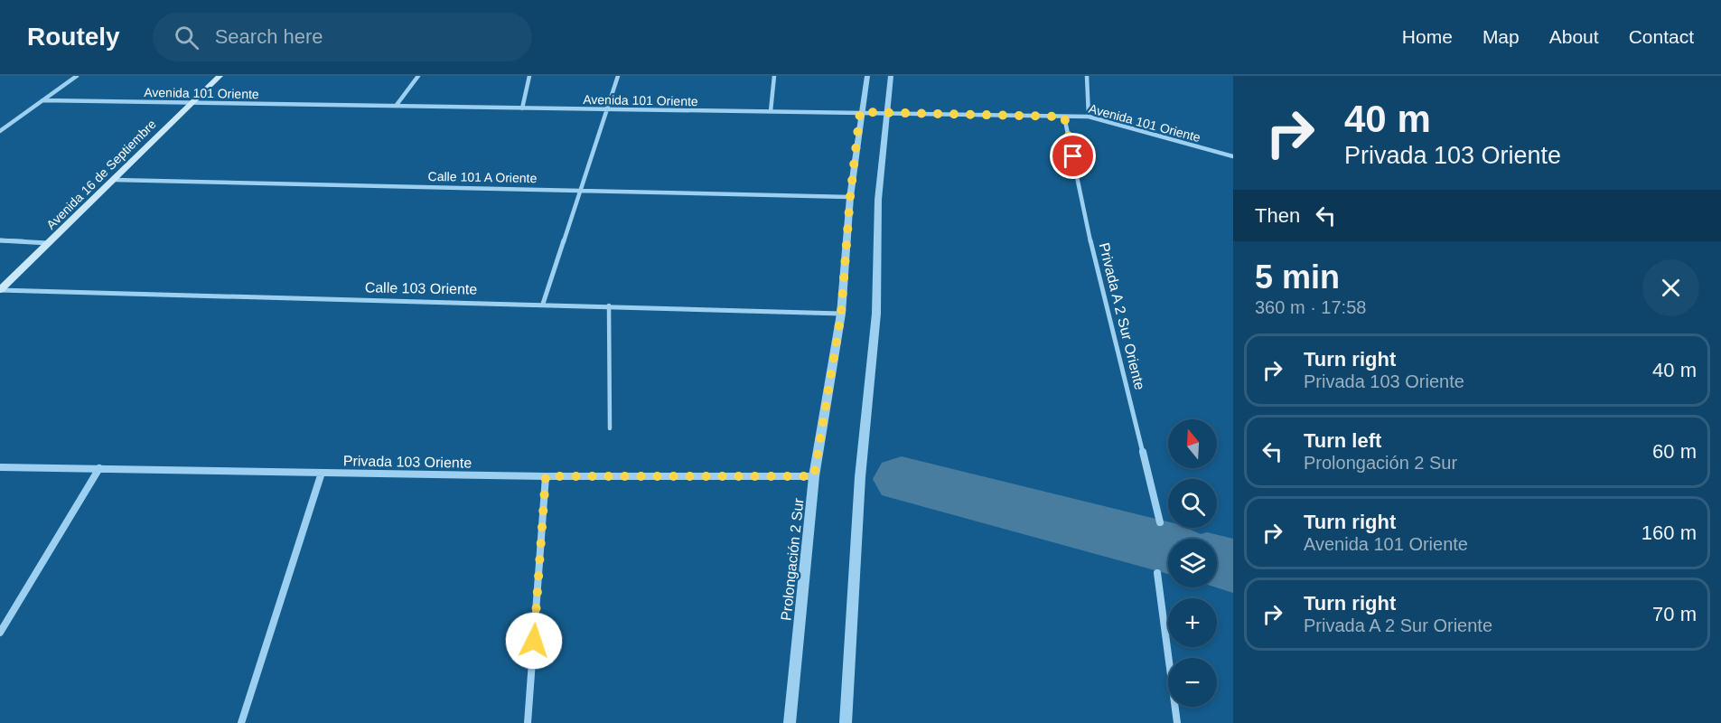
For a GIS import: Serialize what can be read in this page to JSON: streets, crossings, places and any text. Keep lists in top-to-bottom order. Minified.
{"streets":{"main road":["Avenida 16 de Septiembre"],"street":["Avenida 101 Oriente","Calle 101 A Oriente","Calle 103 Oriente","Privada A 2 Sur Oriente","Privada 103 Oriente","Prolongación 2 Sur"]},"crossings":[["Avenida 101 Oriente","Avenida 16 de Septiembre"],["Avenida 101 Oriente","Privada A 2 Sur Oriente"],["Avenida 101 Oriente","Prolongación 2 Sur"],["Avenida 16 de Septiembre","Calle 101 A Oriente"],["Avenida 16 de Septiembre","Calle 103 Oriente"],["Calle 101 A Oriente","Prolongación 2 Sur"],["Calle 103 Oriente","Prolongación 2 Sur"],["Privada 103 Oriente","Prolongación 2 Sur"]],"north":"top","page":{"header":"Routely","search":"Search here","nav":["Home","Map","About","Contact"],"turn":["40 m","Privada 103 Oriente"],"then":"Then","heading":["5 min","360 m · 17:58"],"list":[{"name":"Turn right","note":"Privada 103 Oriente","value":"40 m"},{"name":"Turn left","note":"Prolongación 2 Sur","value":"60 m"},{"name":"Turn right","note":"Avenida 101 Oriente","value":"160 m"},{"name":"Turn right","note":"Privada A 2 Sur Oriente","value":"70 m"}],"map_buttons":["+","−"]}}
